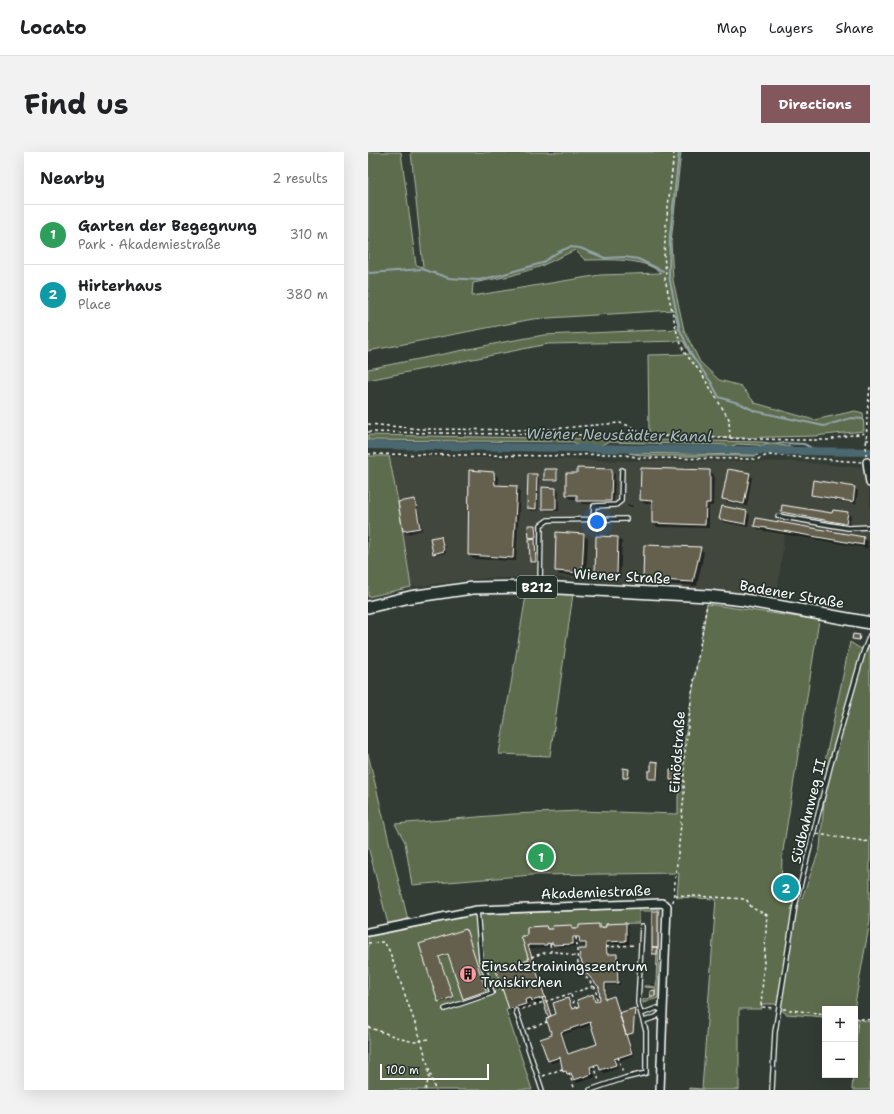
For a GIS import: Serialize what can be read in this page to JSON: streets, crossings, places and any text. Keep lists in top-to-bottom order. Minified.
{"streets":{"main road":["Wiener Straße","B212","Badener Straße"],"street":["Akademiestraße"],"lane":["Südbahnweg II"],"path":["Einödstraße"]},"crossings":[["Wiener Straße","Badener Straße"],["Wiener Straße","Einödstraße"],["Badener Straße","Einödstraße"]],"water":["Wiener Neustädter Kanal"],"places":{"building":["Einsatztrainingszentrum Traiskirchen"]},"scale_bar":"100 m","page":{"header":"Locato","nav":["Map","Layers","Share"],"title":"Find us","buttons":"Directions","heading":["Nearby","2 results"],"list":[{"mark":"1","name":"Garten der Begegnung","note":"Park · Akademiestraße","value":"310 m"},{"mark":"2","name":"Hirterhaus","note":"Place","value":"380 m"}],"pins":["1","2"],"map_buttons":["+","−"],"scale":"100 m"}}
